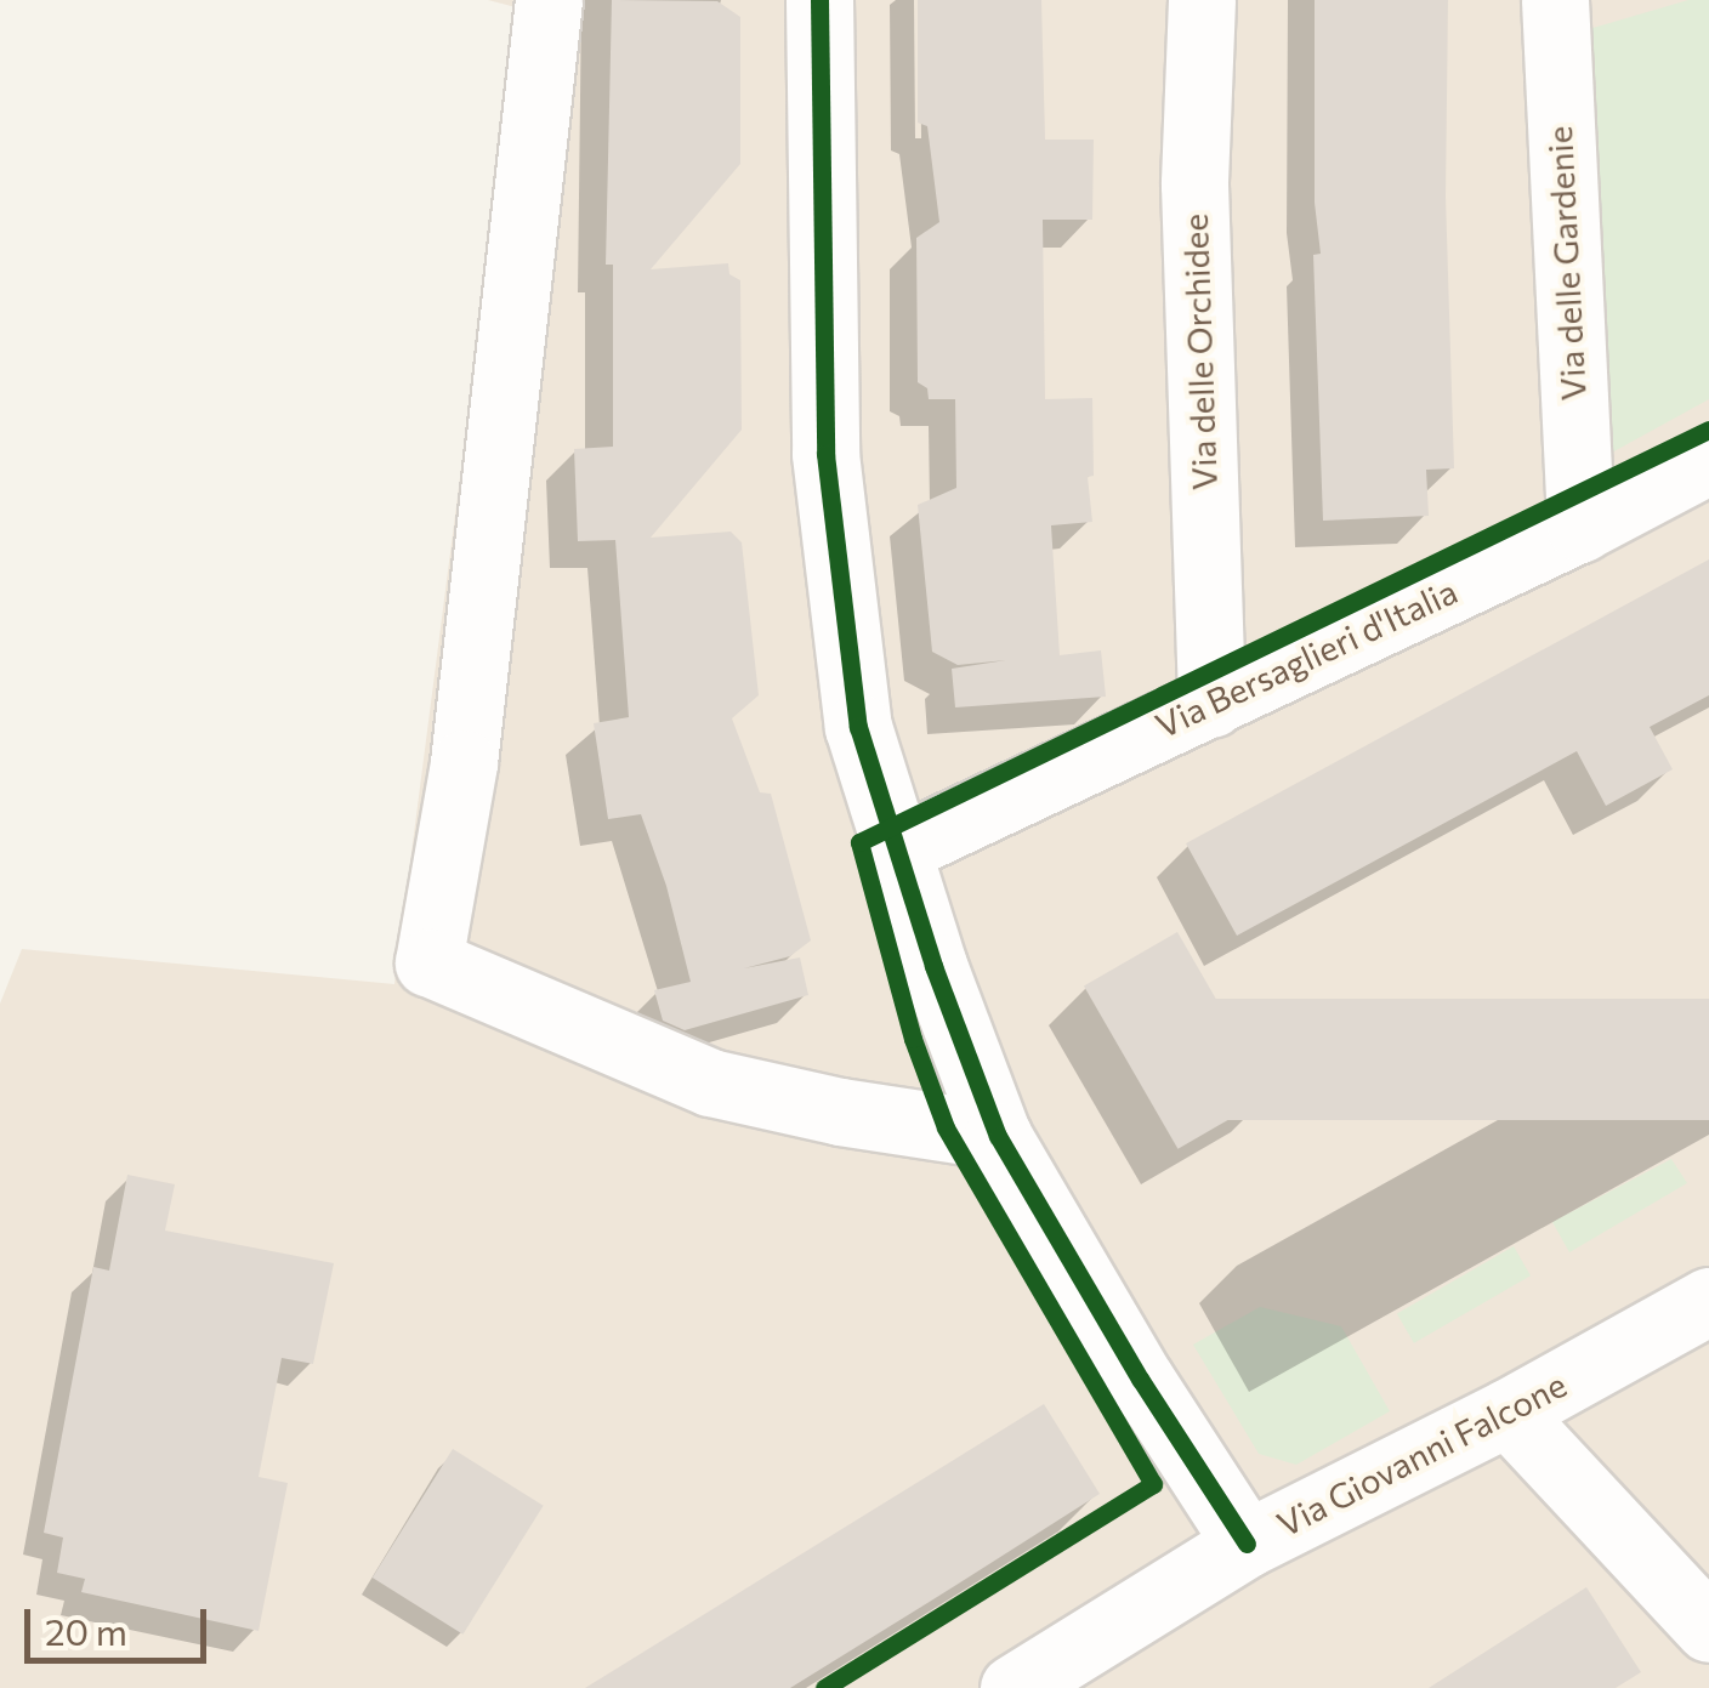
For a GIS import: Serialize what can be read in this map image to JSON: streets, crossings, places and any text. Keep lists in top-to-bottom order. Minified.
{"streets":{"street":["Via delle Gardenie","Via delle Orchidee","Via Bersaglieri d'Italia","Via Giovanni Falcone"]},"crossings":[["Via delle Gardenie","Via Bersaglieri d'Italia"],["Via delle Orchidee","Via Bersaglieri d'Italia"]],"scale_bar":"20 m"}
